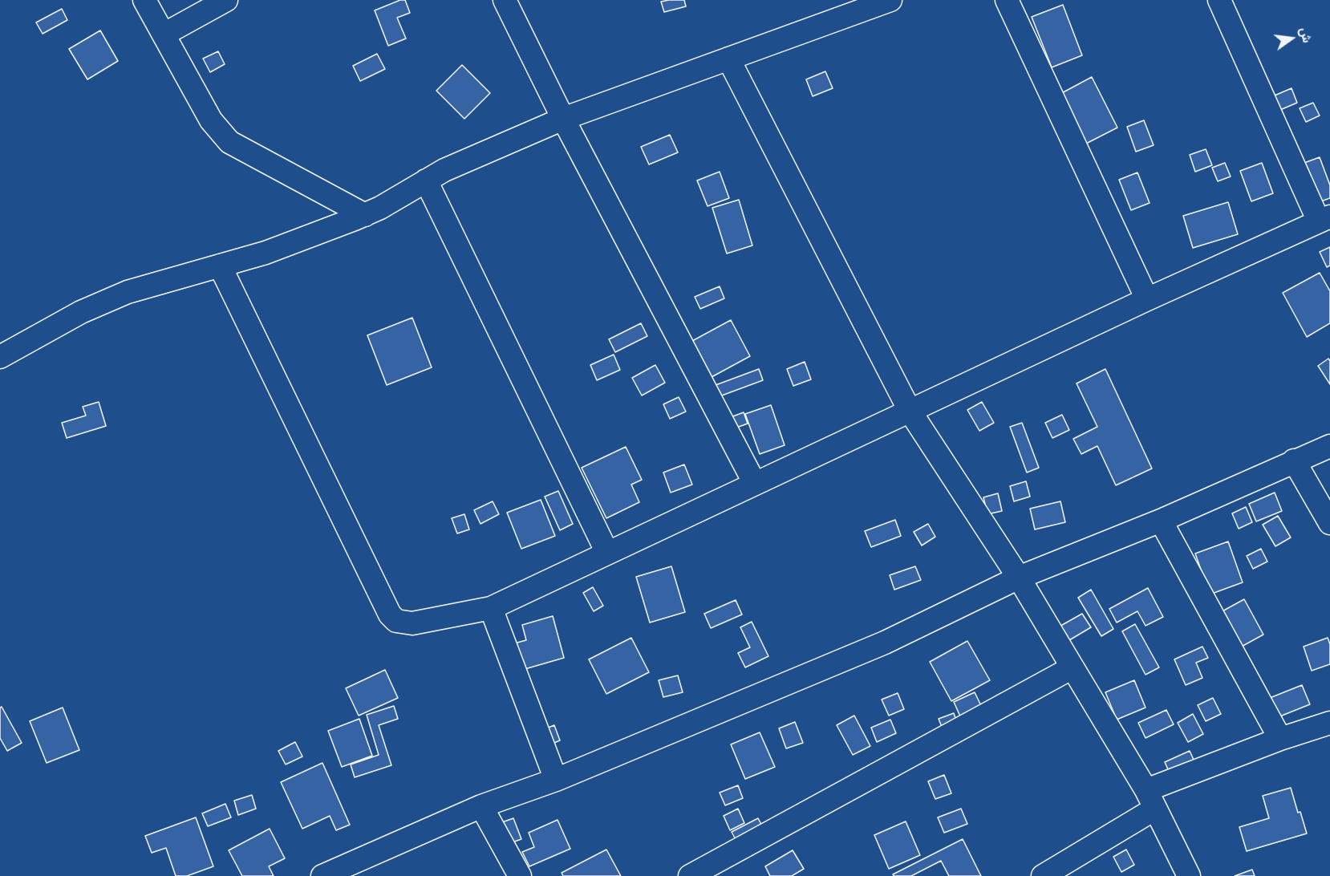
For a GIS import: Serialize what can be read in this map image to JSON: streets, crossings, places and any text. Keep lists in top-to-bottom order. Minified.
{"north":"right"}
